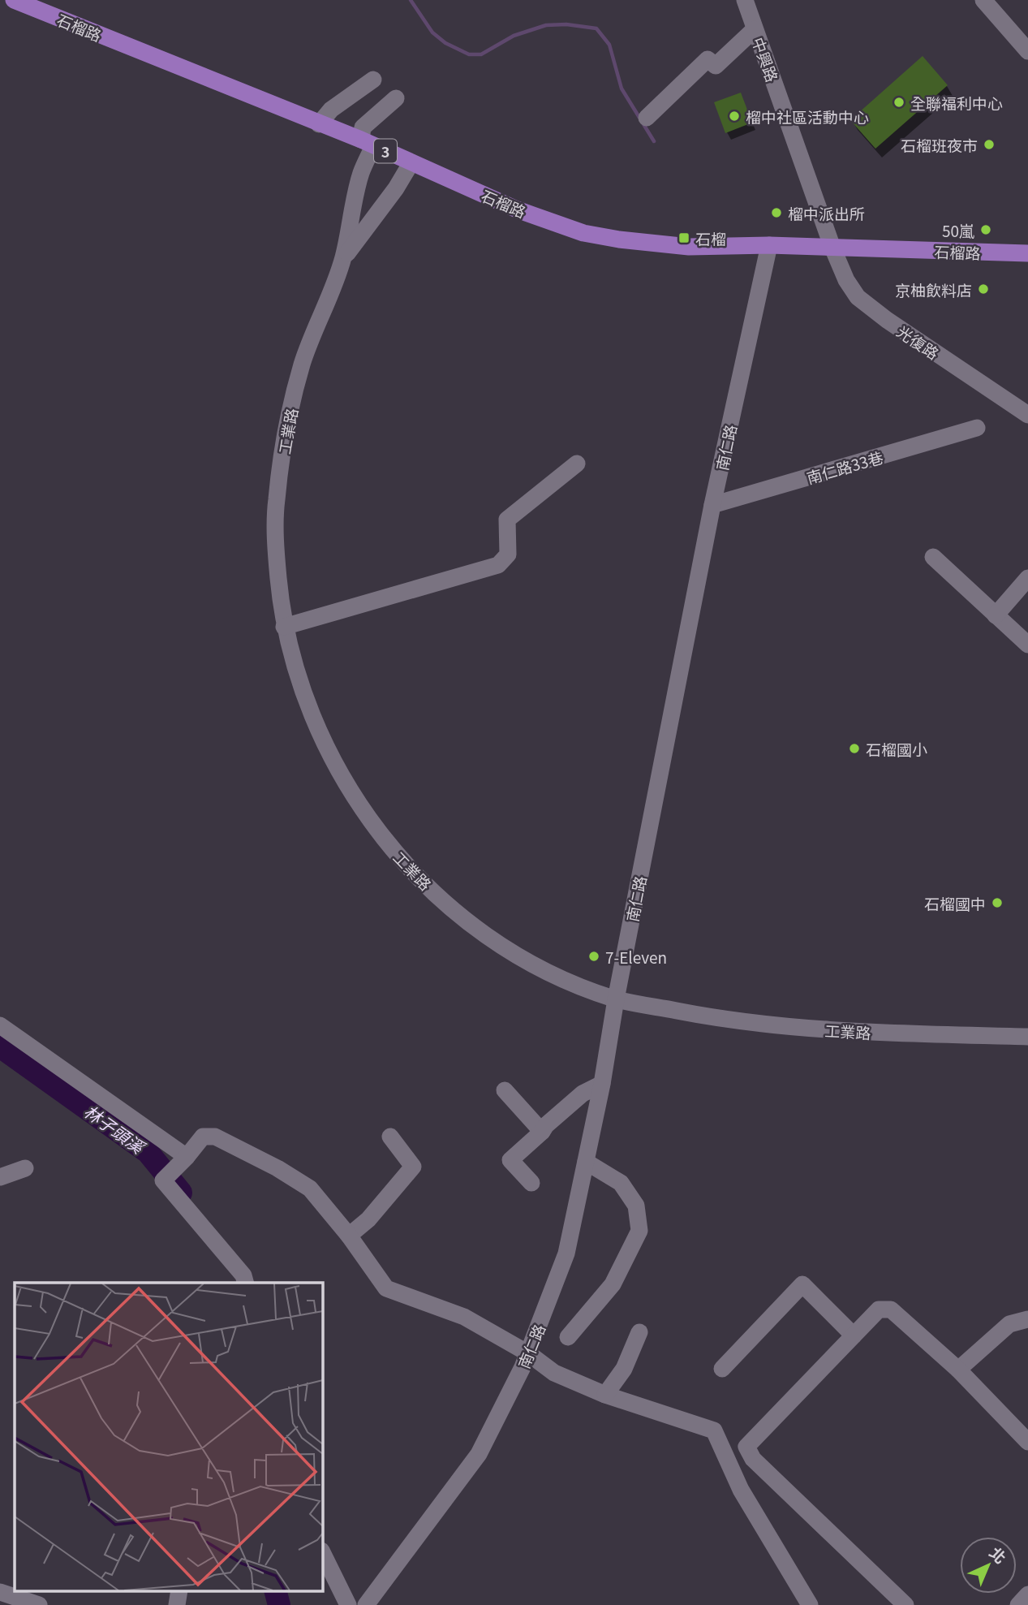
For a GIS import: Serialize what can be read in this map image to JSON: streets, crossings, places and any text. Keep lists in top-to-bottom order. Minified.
{"streets":{"main road":["石榴路","3"],"street":["中興路","光復路","工業路","南仁路","南仁路33巷"]},"crossings":[["石榴路","中興路"],["石榴路","光復路"],["石榴路","工業路"],["石榴路","南仁路"],["中興路","光復路"],["工業路","南仁路"],["南仁路","南仁路33巷"]],"water":["林子頭溪"],"places":{"other":["全聯福利中心","榴中社區活動中心","石榴班夜市","榴中派出所","50嵐","京柚飲料店","石榴國小","石榴國中","7-Eleven"],"transit":["石榴"]},"north":"top right"}
